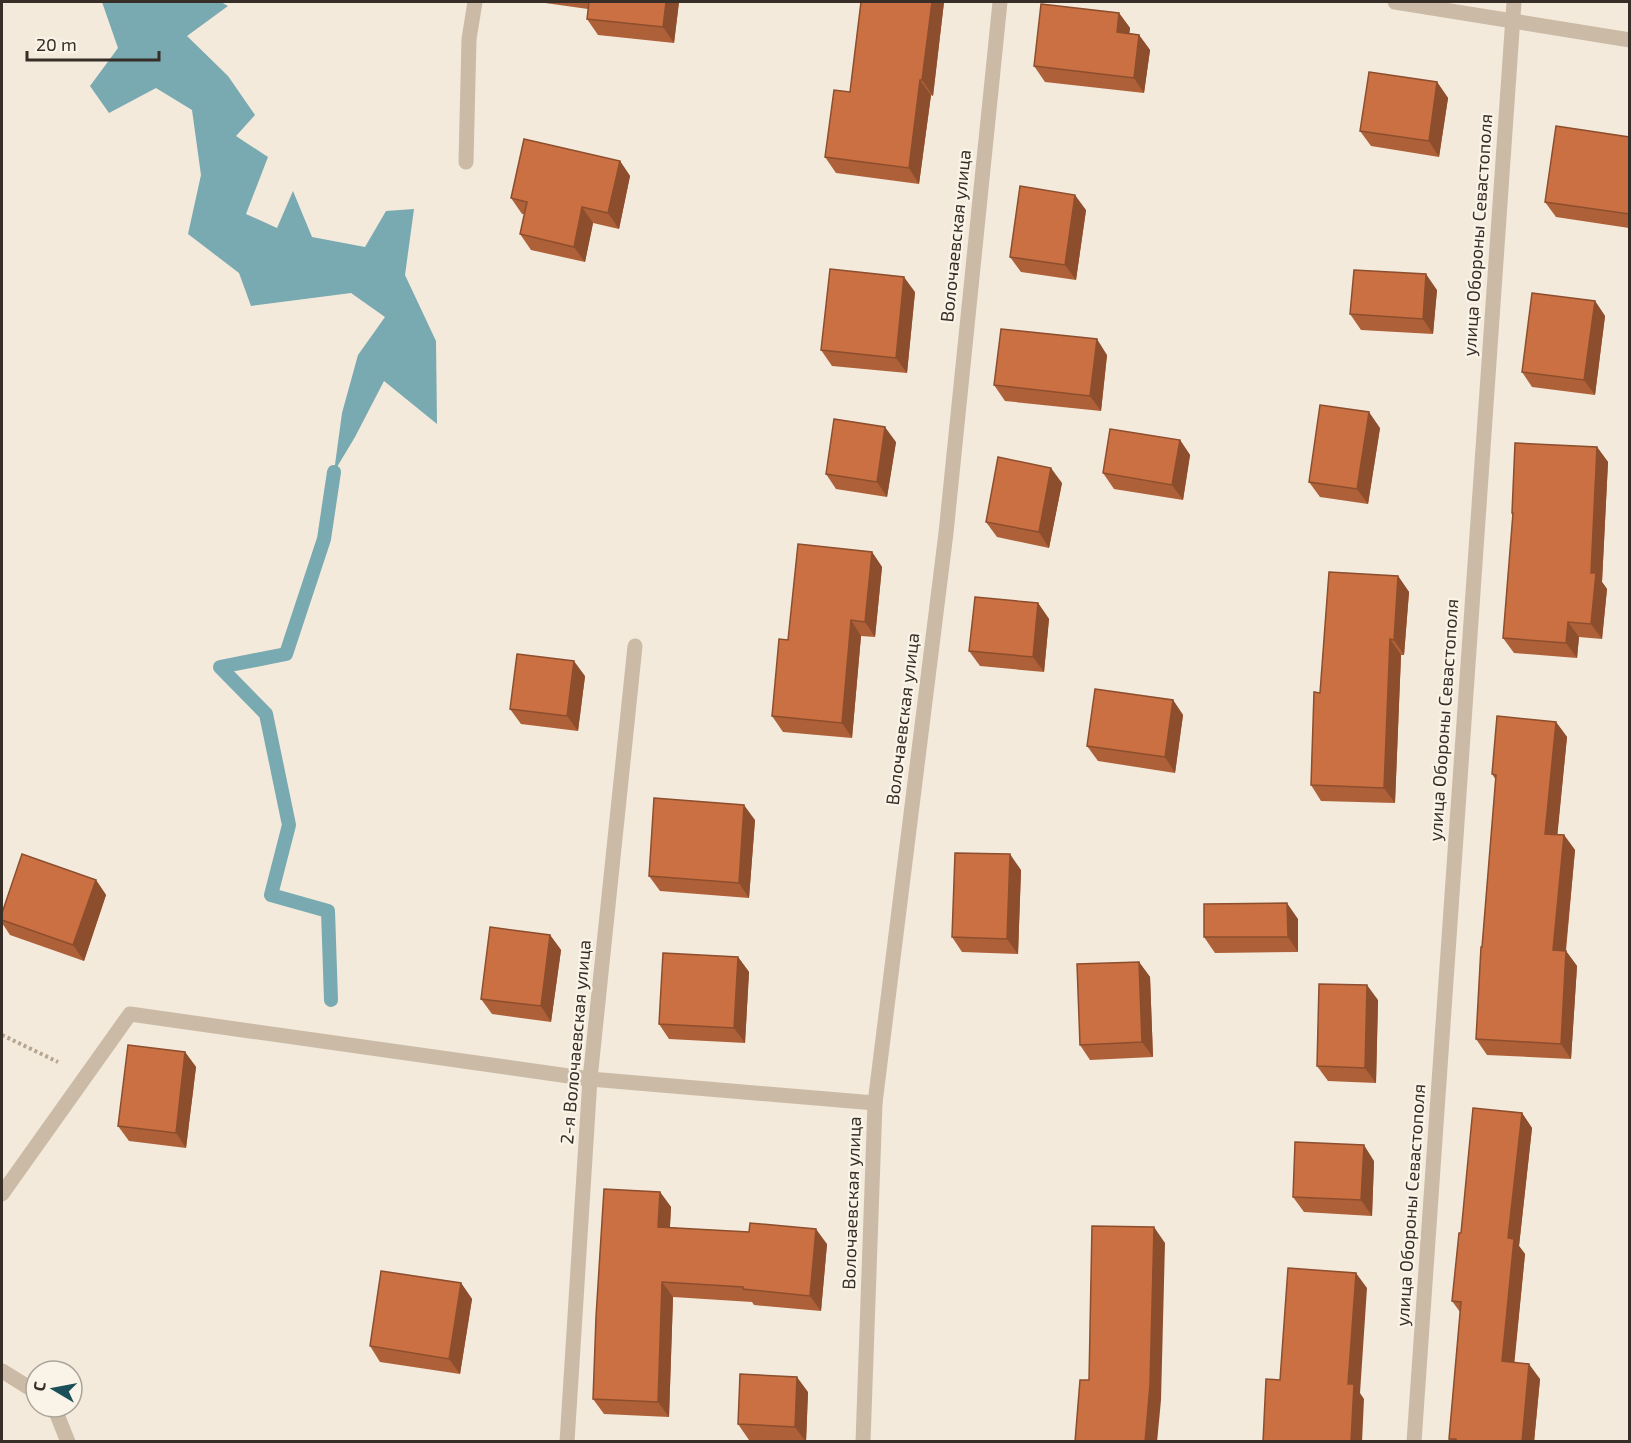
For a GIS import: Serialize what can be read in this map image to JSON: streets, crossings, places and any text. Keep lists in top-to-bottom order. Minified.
{"streets":{"street":["улица Обороны Севастополя","Волочаевская улица","2-я Волочаевская улица"]},"scale_bar":"20 m","north":"left"}
